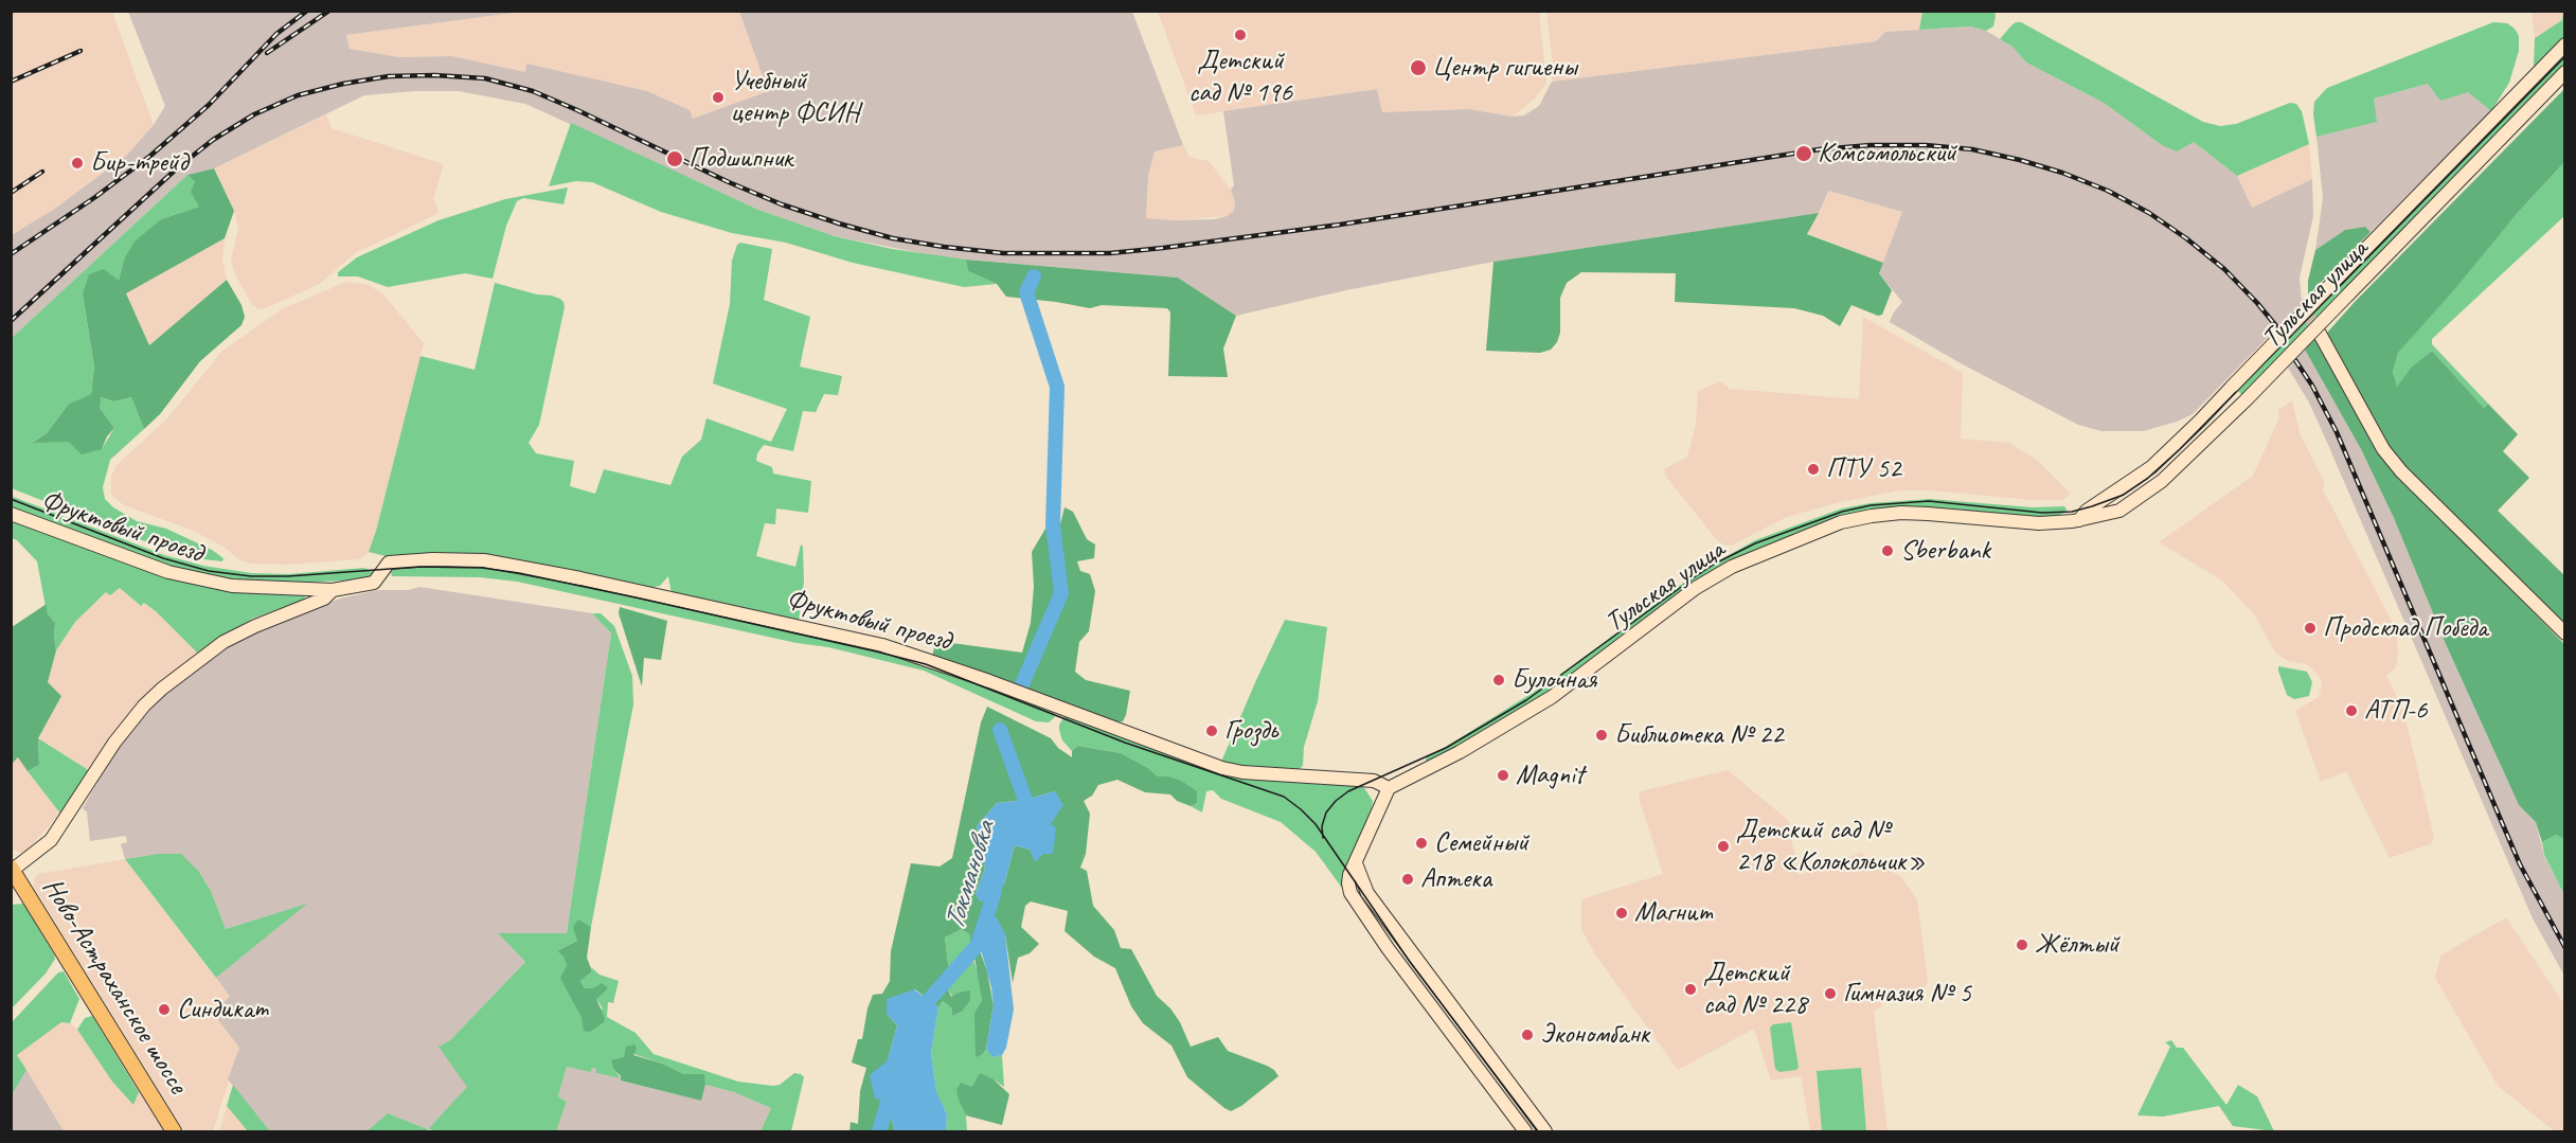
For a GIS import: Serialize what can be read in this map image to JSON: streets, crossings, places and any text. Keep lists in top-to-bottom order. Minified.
{"streets":{"main road":["Ново-Астраханское шоссе"],"street":["Тульская улица","Фруктовый проезд"]},"crossings":[["Тульская улица","Фруктовый проезд"],["Фруктовый проезд","Ново-Астраханское шоссе"]],"water":["Токмановка"],"places":["Детский сад № 196","Центр гигиены","Учебный центр ФСИН","Комсомольский","Подшипник","Бир-трейд","ПТУ 52","Sberbank","Продсклад Победа","Булочная","АТП-6","Гроздь","Библиотека № 22","Magnit","Семейный","Детский сад № 218 «Колокольчик»","Аптека","Магнит","Жёлтый","Детский сад № 228","Гимназия № 5","Синдикат","Экономбанк"]}
